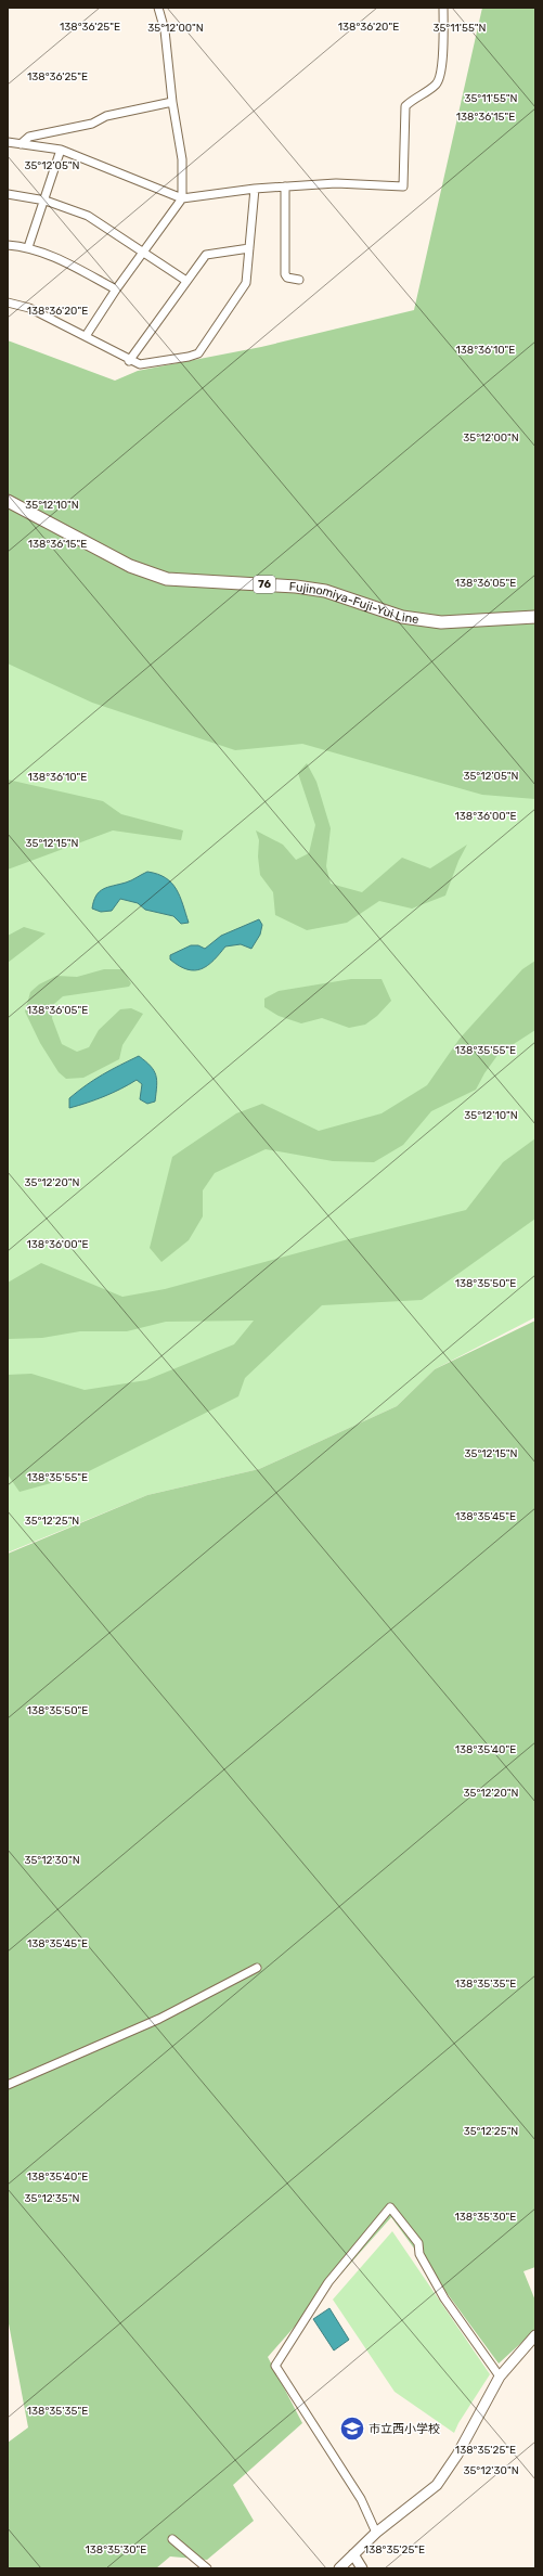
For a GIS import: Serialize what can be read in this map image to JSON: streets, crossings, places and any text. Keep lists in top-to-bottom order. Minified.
{"streets":{"main road":["76","Fujinomiya-Fuji-Yui Line"]},"places":{"school or university":["市立西小学校"]},"coordinates":["138°36'25\"E","138°36'20\"E","35°11'55\"N","35°12'00\"N","138°36'15\"E","35°12'05\"N","138°36'10\"E","35°12'10\"N","138°36'05\"E","138°36'00\"E","35°12'15\"N","138°35'55\"E","35°12'20\"N","138°35'50\"E","138°35'45\"E","35°12'25\"N","138°35'40\"E","35°12'30\"N","138°35'35\"E","35°12'35\"N","138°35'30\"E","138°35'25\"E"]}
